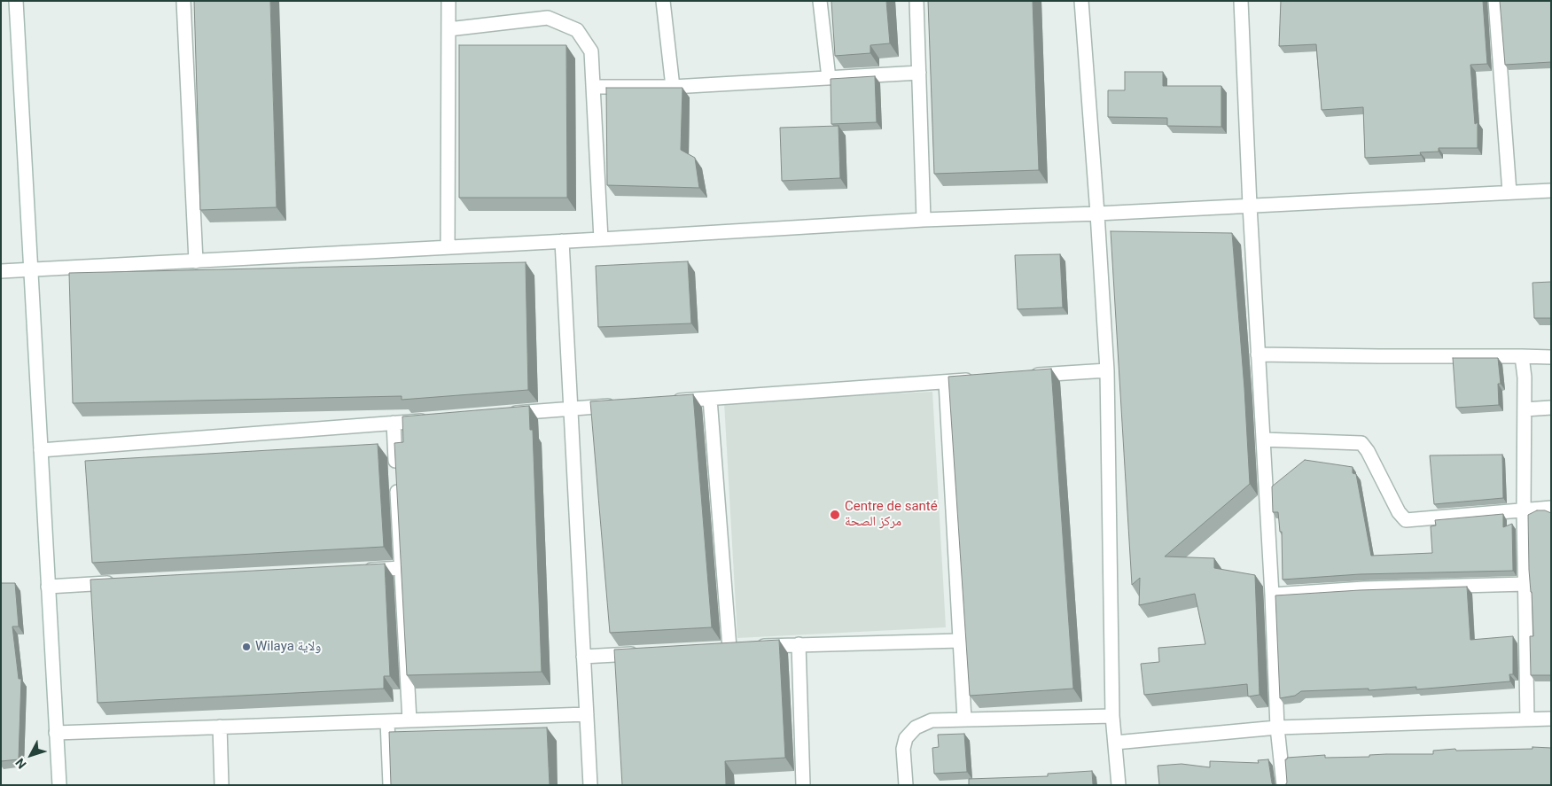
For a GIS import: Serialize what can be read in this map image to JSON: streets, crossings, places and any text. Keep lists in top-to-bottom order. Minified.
{"places":["Centre de santé مركز الصحة","Wilaya ولاية"],"north":"bottom left"}
